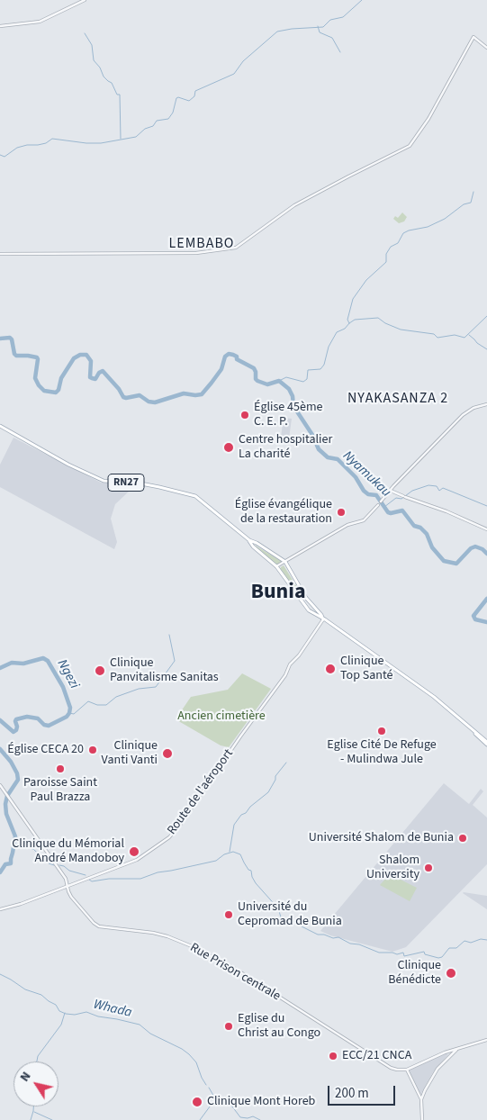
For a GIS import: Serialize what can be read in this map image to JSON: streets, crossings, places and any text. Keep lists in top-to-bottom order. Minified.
{"streets":{"main road":["RN27"],"street":["Route de l'aéroport","Rue Prison centrale"]},"crossings":[["RN27","Route de l'aéroport"],["Route de l'aéroport","Rue Prison centrale"]],"districts":["LEMBABO","NYAKASANZA 2","Bunia"],"water":["Nyamukau","Ngezi","Whada"],"parks":["Ancien cimetière"],"places":["Église 45ème C. E. P.","Centre hospitalier La charité","Église évangélique de la restauration","Clinique Top Santé","Clinique Panvitalisme Sanitas","Eglise Cité De Refuge - Mulindwa Jule","Église CECA 20","Clinique Vanti Vanti","Paroisse Saint Paul Brazza","Université Shalom de Bunia","Clinique du Mémorial André Mandoboy","Shalom University","Université du Cepromad de Bunia","Clinique Bénédicte","Eglise du Christ au Congo","ECC/21 CNCA","Clinique Mont Horeb"],"scale_bar":"200 m","north":"top left"}
